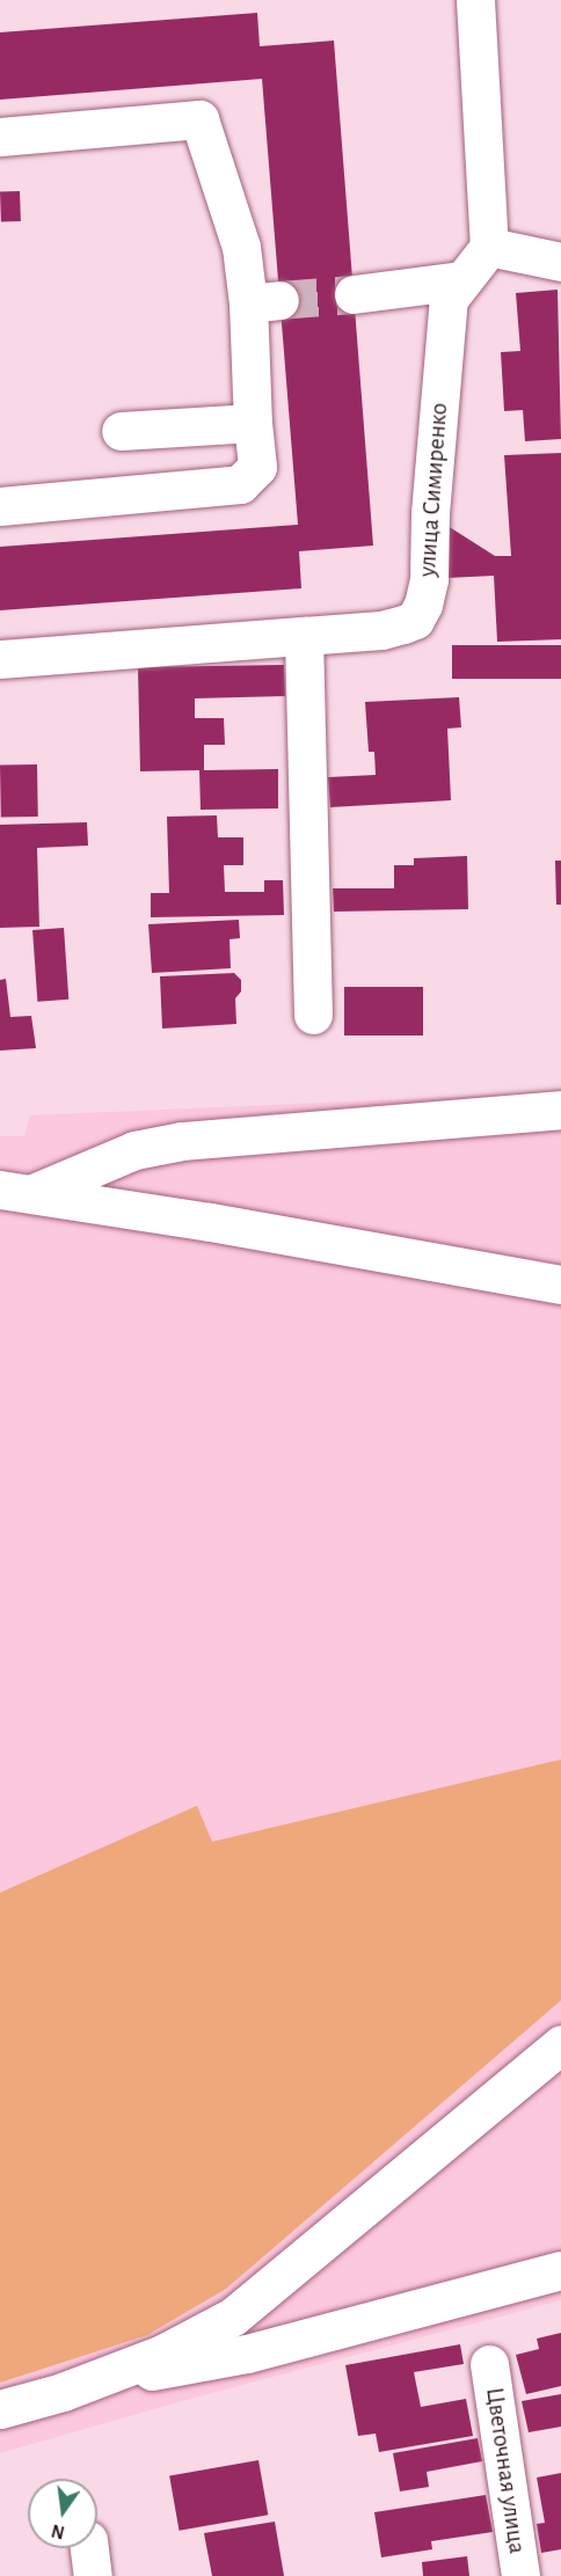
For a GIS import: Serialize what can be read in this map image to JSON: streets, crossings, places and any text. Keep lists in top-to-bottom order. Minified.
{"streets":{"street":["улица Симиренко","Цветочная улица"]},"north":"bottom"}
